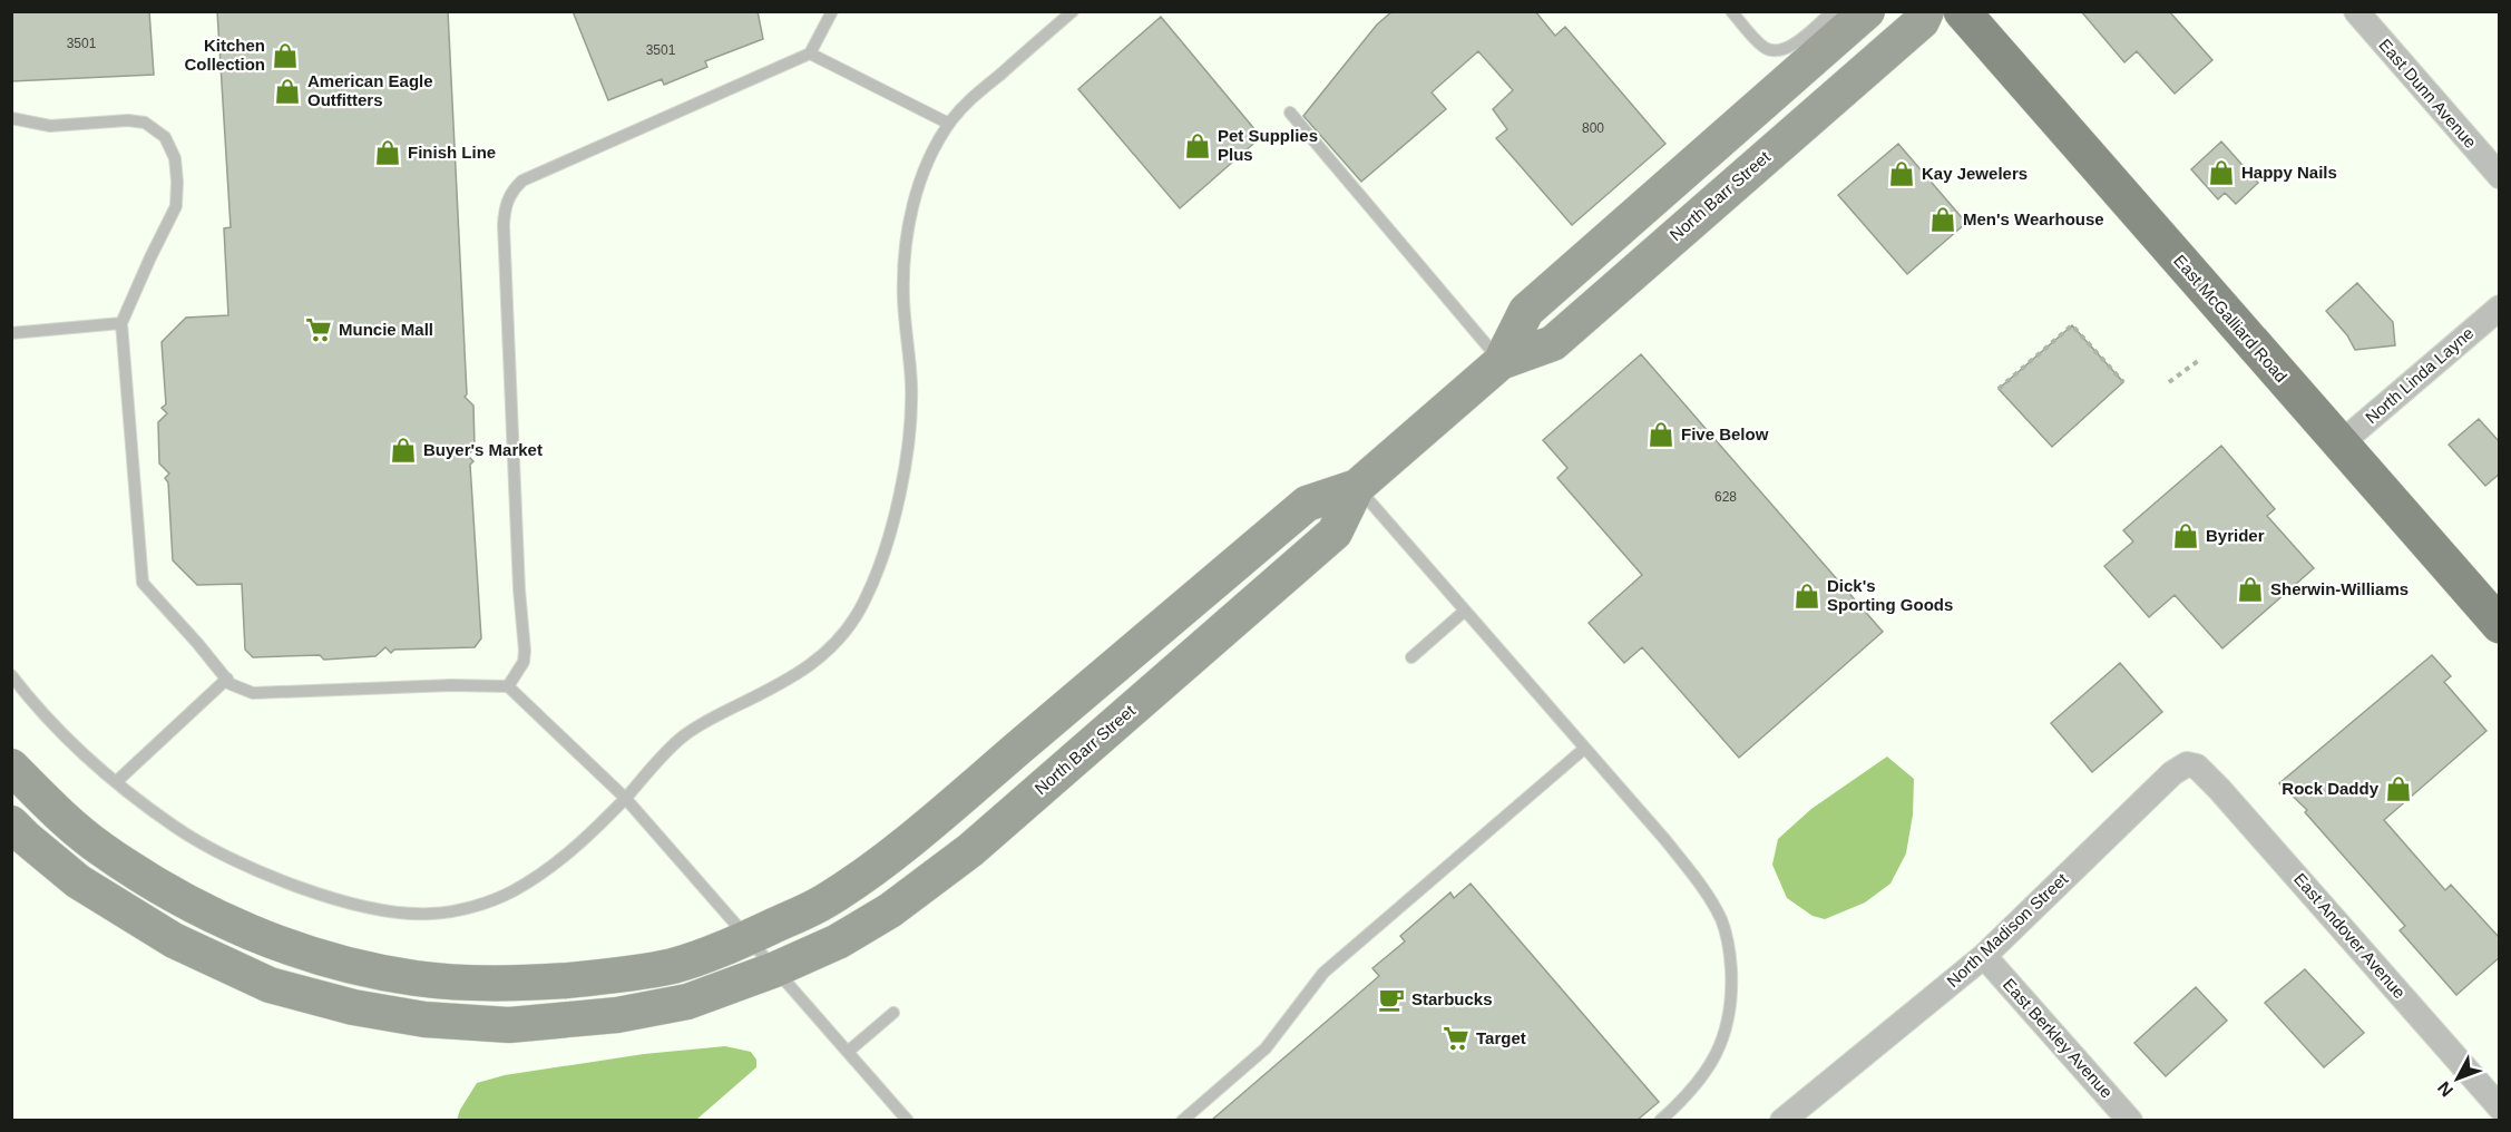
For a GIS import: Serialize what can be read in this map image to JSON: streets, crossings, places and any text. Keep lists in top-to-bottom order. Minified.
{"streets":{"main road":["East McGalliard Road"],"street":["East Dunn Avenue","North Barr Street","North Linda Layne","North Madison Street","East Andover Avenue","East Berkley Avenue"]},"crossings":[["East McGalliard Road","North Linda Layne"],["North Madison Street","East Andover Avenue"],["North Madison Street","East Berkley Avenue"]],"places":{"shop":["Kitchen Collection","American Eagle Outfitters","Pet Supplies Plus","Finish Line","Happy Nails","Kay Jewelers","Men's Wearhouse","Five Below","Buyer's Market","Byrider","Sherwin-Williams","Dick's Sporting Goods","Rock Daddy"],"supermarket":["Muncie Mall","Target"],"cafe":["Starbucks"]},"house_numbers":["3501","3501","800","628"],"north":"bottom left"}
